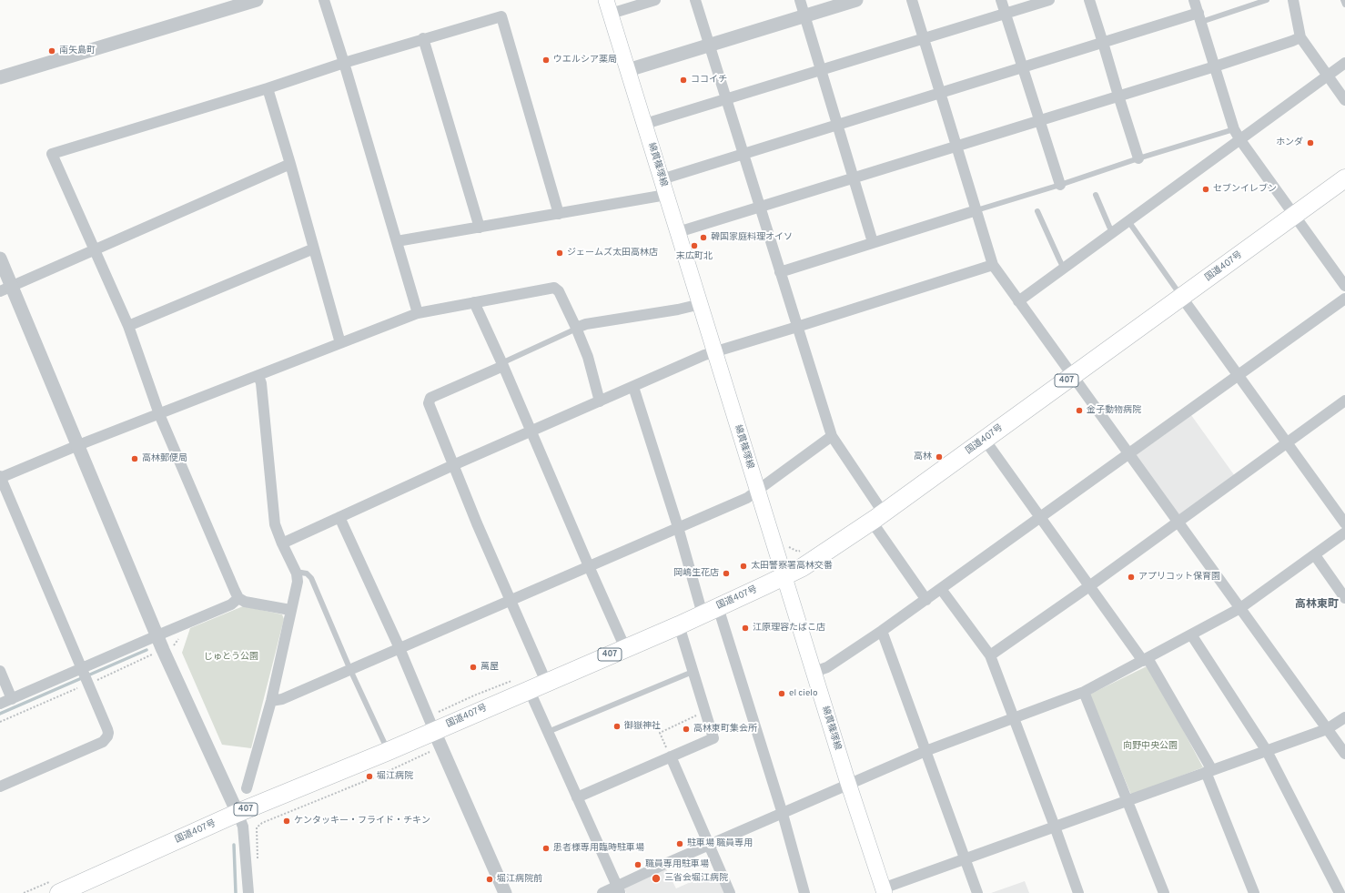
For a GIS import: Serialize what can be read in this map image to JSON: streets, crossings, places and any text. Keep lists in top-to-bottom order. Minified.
{"streets":{"highway":["国道407号","407"],"main road":["綿貫篠塚線"]},"crossings":[["綿貫篠塚線","国道407号"]],"districts":["高林東町"],"parks":["じゅとう公園","向野中央公園"],"places":["南矢島町","ウエルシア薬局","ココイチ","ホンダ","セブンイレブン","韓国家庭料理オイソ","末広町北","ジェームズ太田高林店","金子動物病院","高林","高林郵便局","太田警察署高林交番","岡嶋生花店","アプリコット保育園","江原理容たばこ店","萬屋","el cielo","御嶽神社","高林東町集会所","堀江病院","ケンタッキー・フライド・チキン","駐車場 職員専用","患者様専用臨時駐車場","職員専用駐車場","三省会堀江病院","堀江病院前"]}
